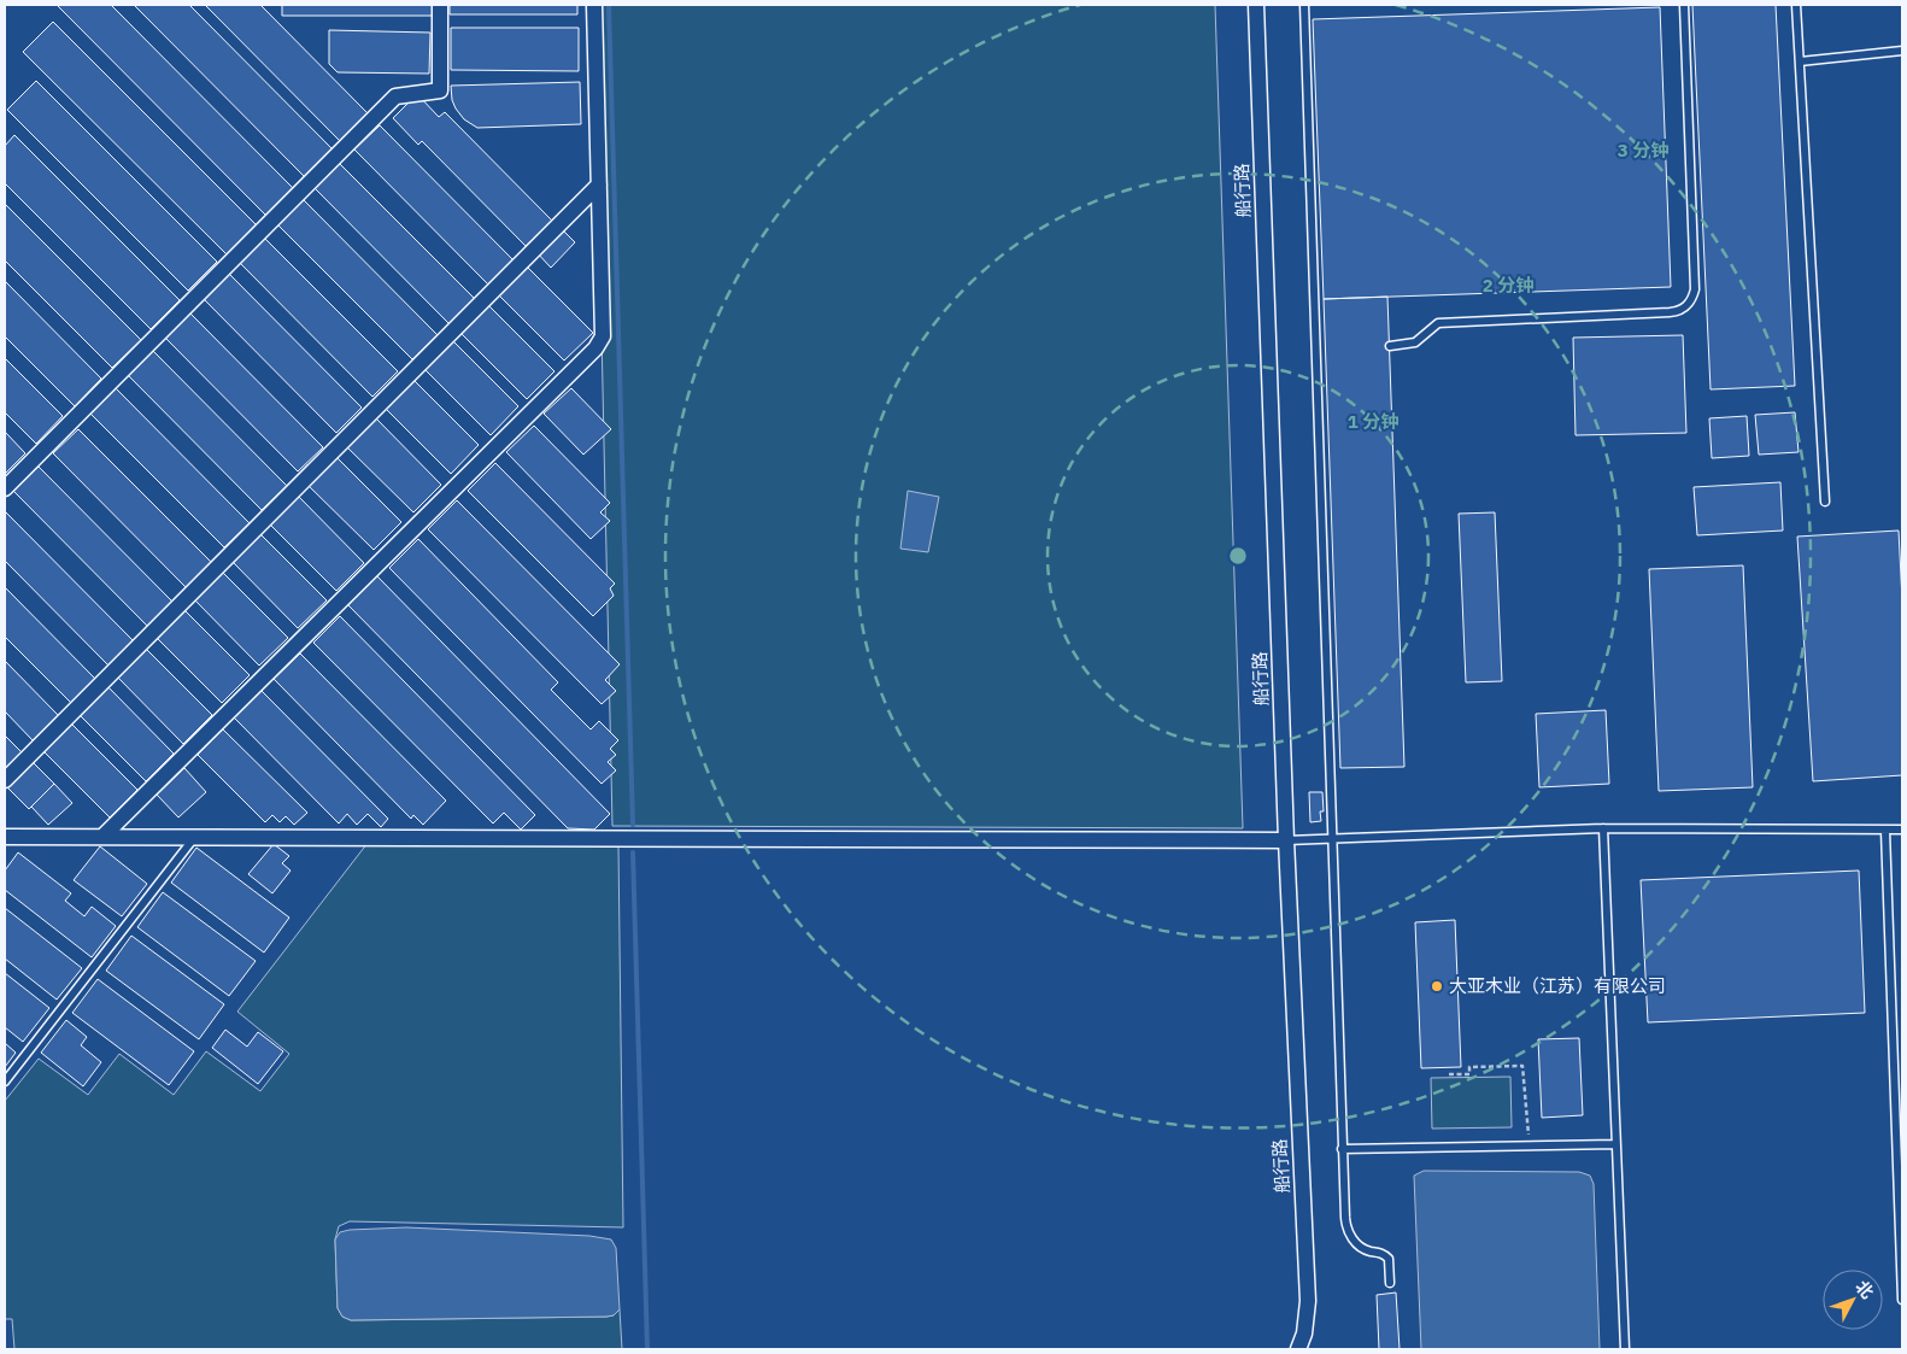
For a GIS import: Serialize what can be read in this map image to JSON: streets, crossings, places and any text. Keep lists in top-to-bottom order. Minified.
{"streets":{"street":["船行路"]},"places":["大亚木业（江苏）有限公司"],"north":"top right","rings":["3 分钟","2 分钟","1 分钟"]}
